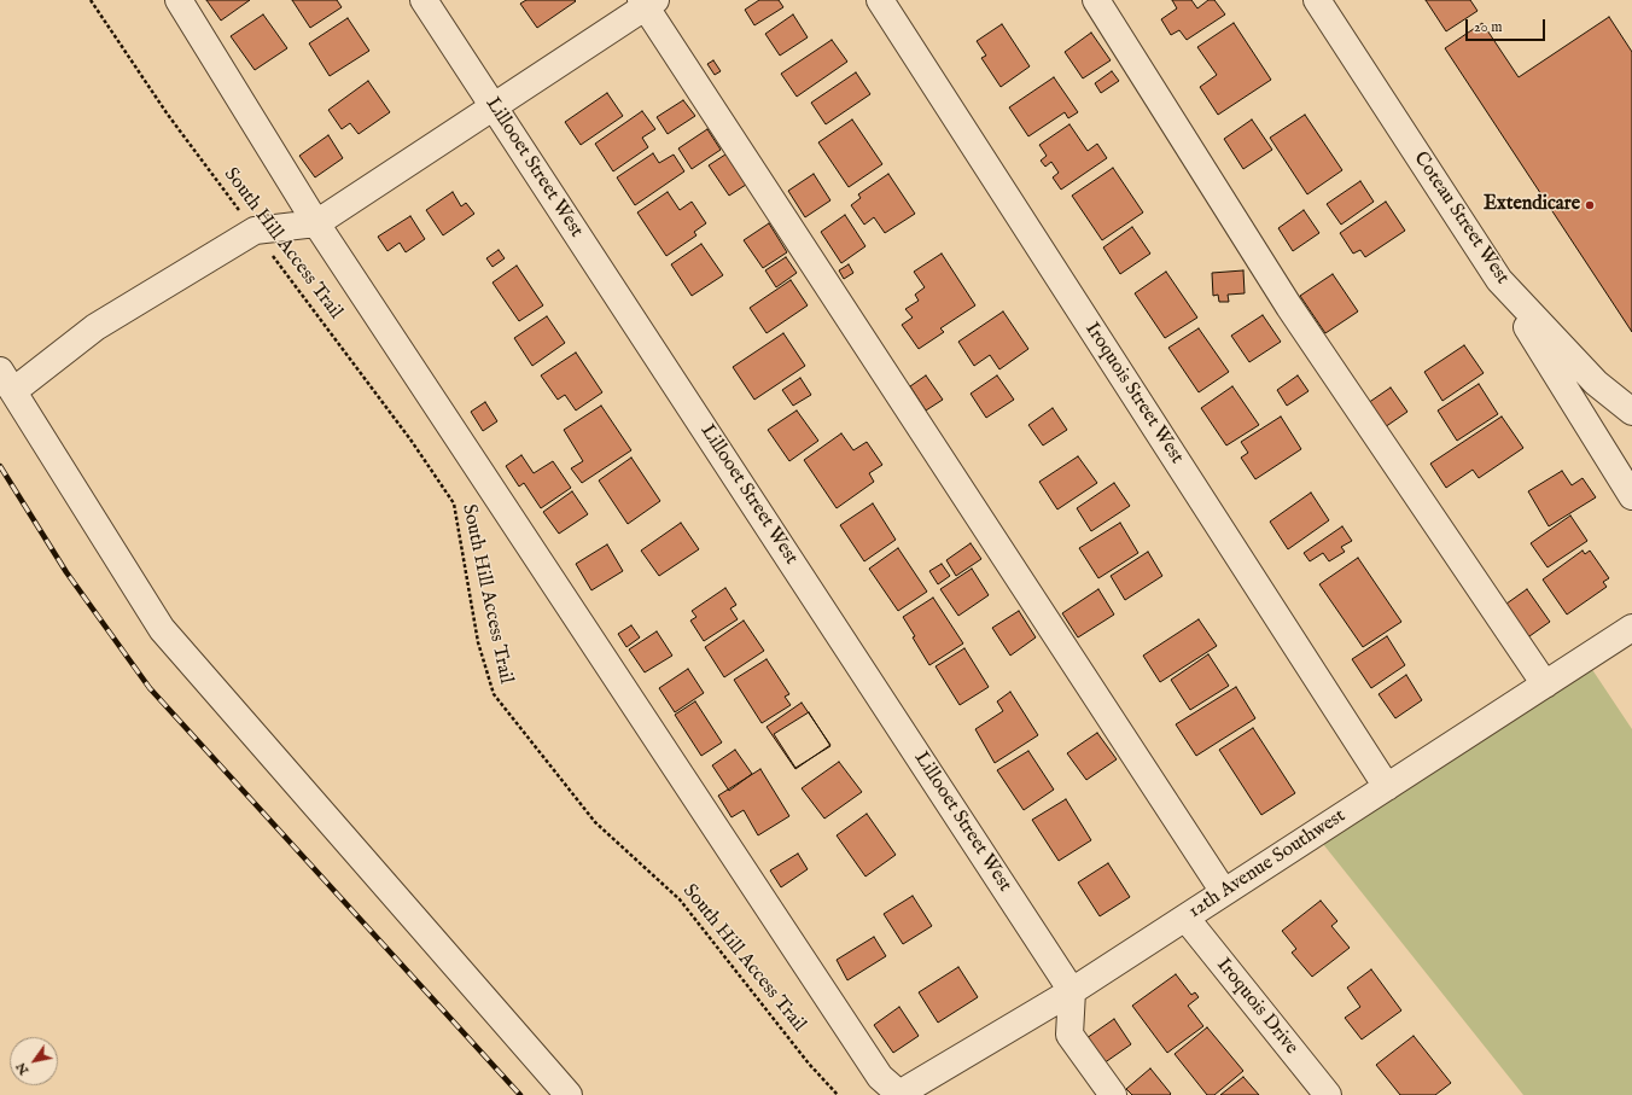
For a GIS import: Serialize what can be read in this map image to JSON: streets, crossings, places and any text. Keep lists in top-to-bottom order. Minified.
{"streets":{"street":["Lillooet Street West","Coteau Street West","Iroquois Street West","12th Avenue Southwest","Iroquois Drive"],"path":["South Hill Access Trail"]},"crossings":[["Lillooet Street West","12th Avenue Southwest"],["Iroquois Street West","12th Avenue Southwest"],["12th Avenue Southwest","Iroquois Drive"]],"places":["Extendicare"],"scale_bar":"20 m","north":"bottom left"}
